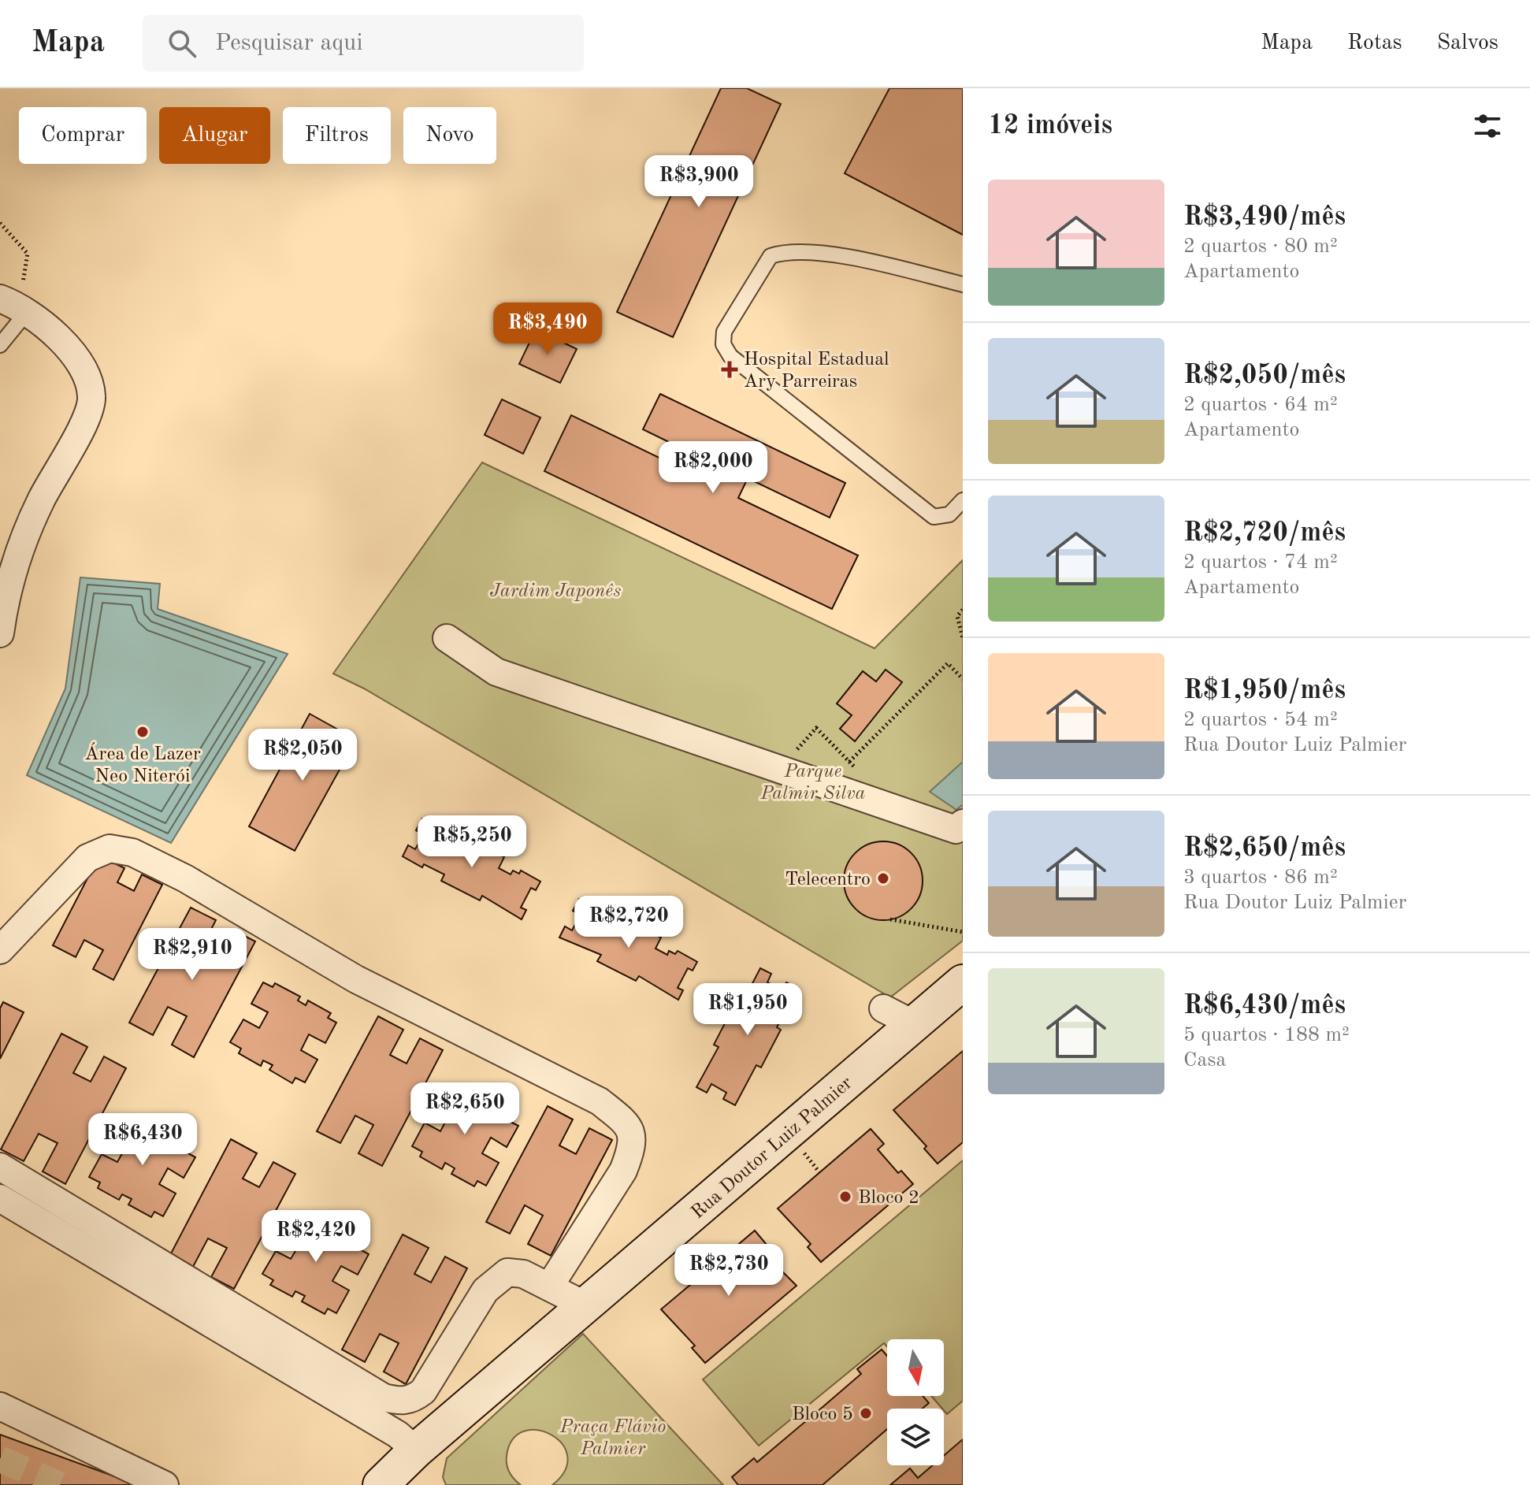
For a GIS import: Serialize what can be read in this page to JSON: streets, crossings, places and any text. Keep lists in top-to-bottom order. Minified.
{"streets":{"main road":["Rua Doutor Luiz Palmier"]},"parks":["Jardim Japonês","Parque Palmir Silva","Praça Flávio Palmier"],"places":{"health":["Hospital Estadual Ary Parreiras"],"other":["Área de Lazer Neo Niterói","Telecentro","Bloco 2","Bloco 5"]},"north":"bottom","page":{"header":"Mapa","search":"Pesquisar aqui","nav":["Mapa","Rotas","Salvos"],"heading":"12 imóveis","chip":["Comprar","Alugar","Filtros","Novo"],"price":["R$3,900","R$3,490","R$2,000","R$2,050","R$5,250","R$2,720","R$2,910","R$1,950","R$2,650","R$6,430","R$2,420","R$2,730"],"list":[{"name":"R$3,490/mês","note":"2 quartos · 80 m² · Apartamento"},{"name":"R$2,050/mês","note":"2 quartos · 64 m² · Apartamento"},{"name":"R$2,720/mês","note":"2 quartos · 74 m² · Apartamento"},{"name":"R$1,950/mês","note":"2 quartos · 54 m² · Rua Doutor Luiz Palmier"},{"name":"R$2,650/mês","note":"3 quartos · 86 m² · Rua Doutor Luiz Palmier"},{"name":"R$6,430/mês","note":"5 quartos · 188 m² · Casa"}]}}
